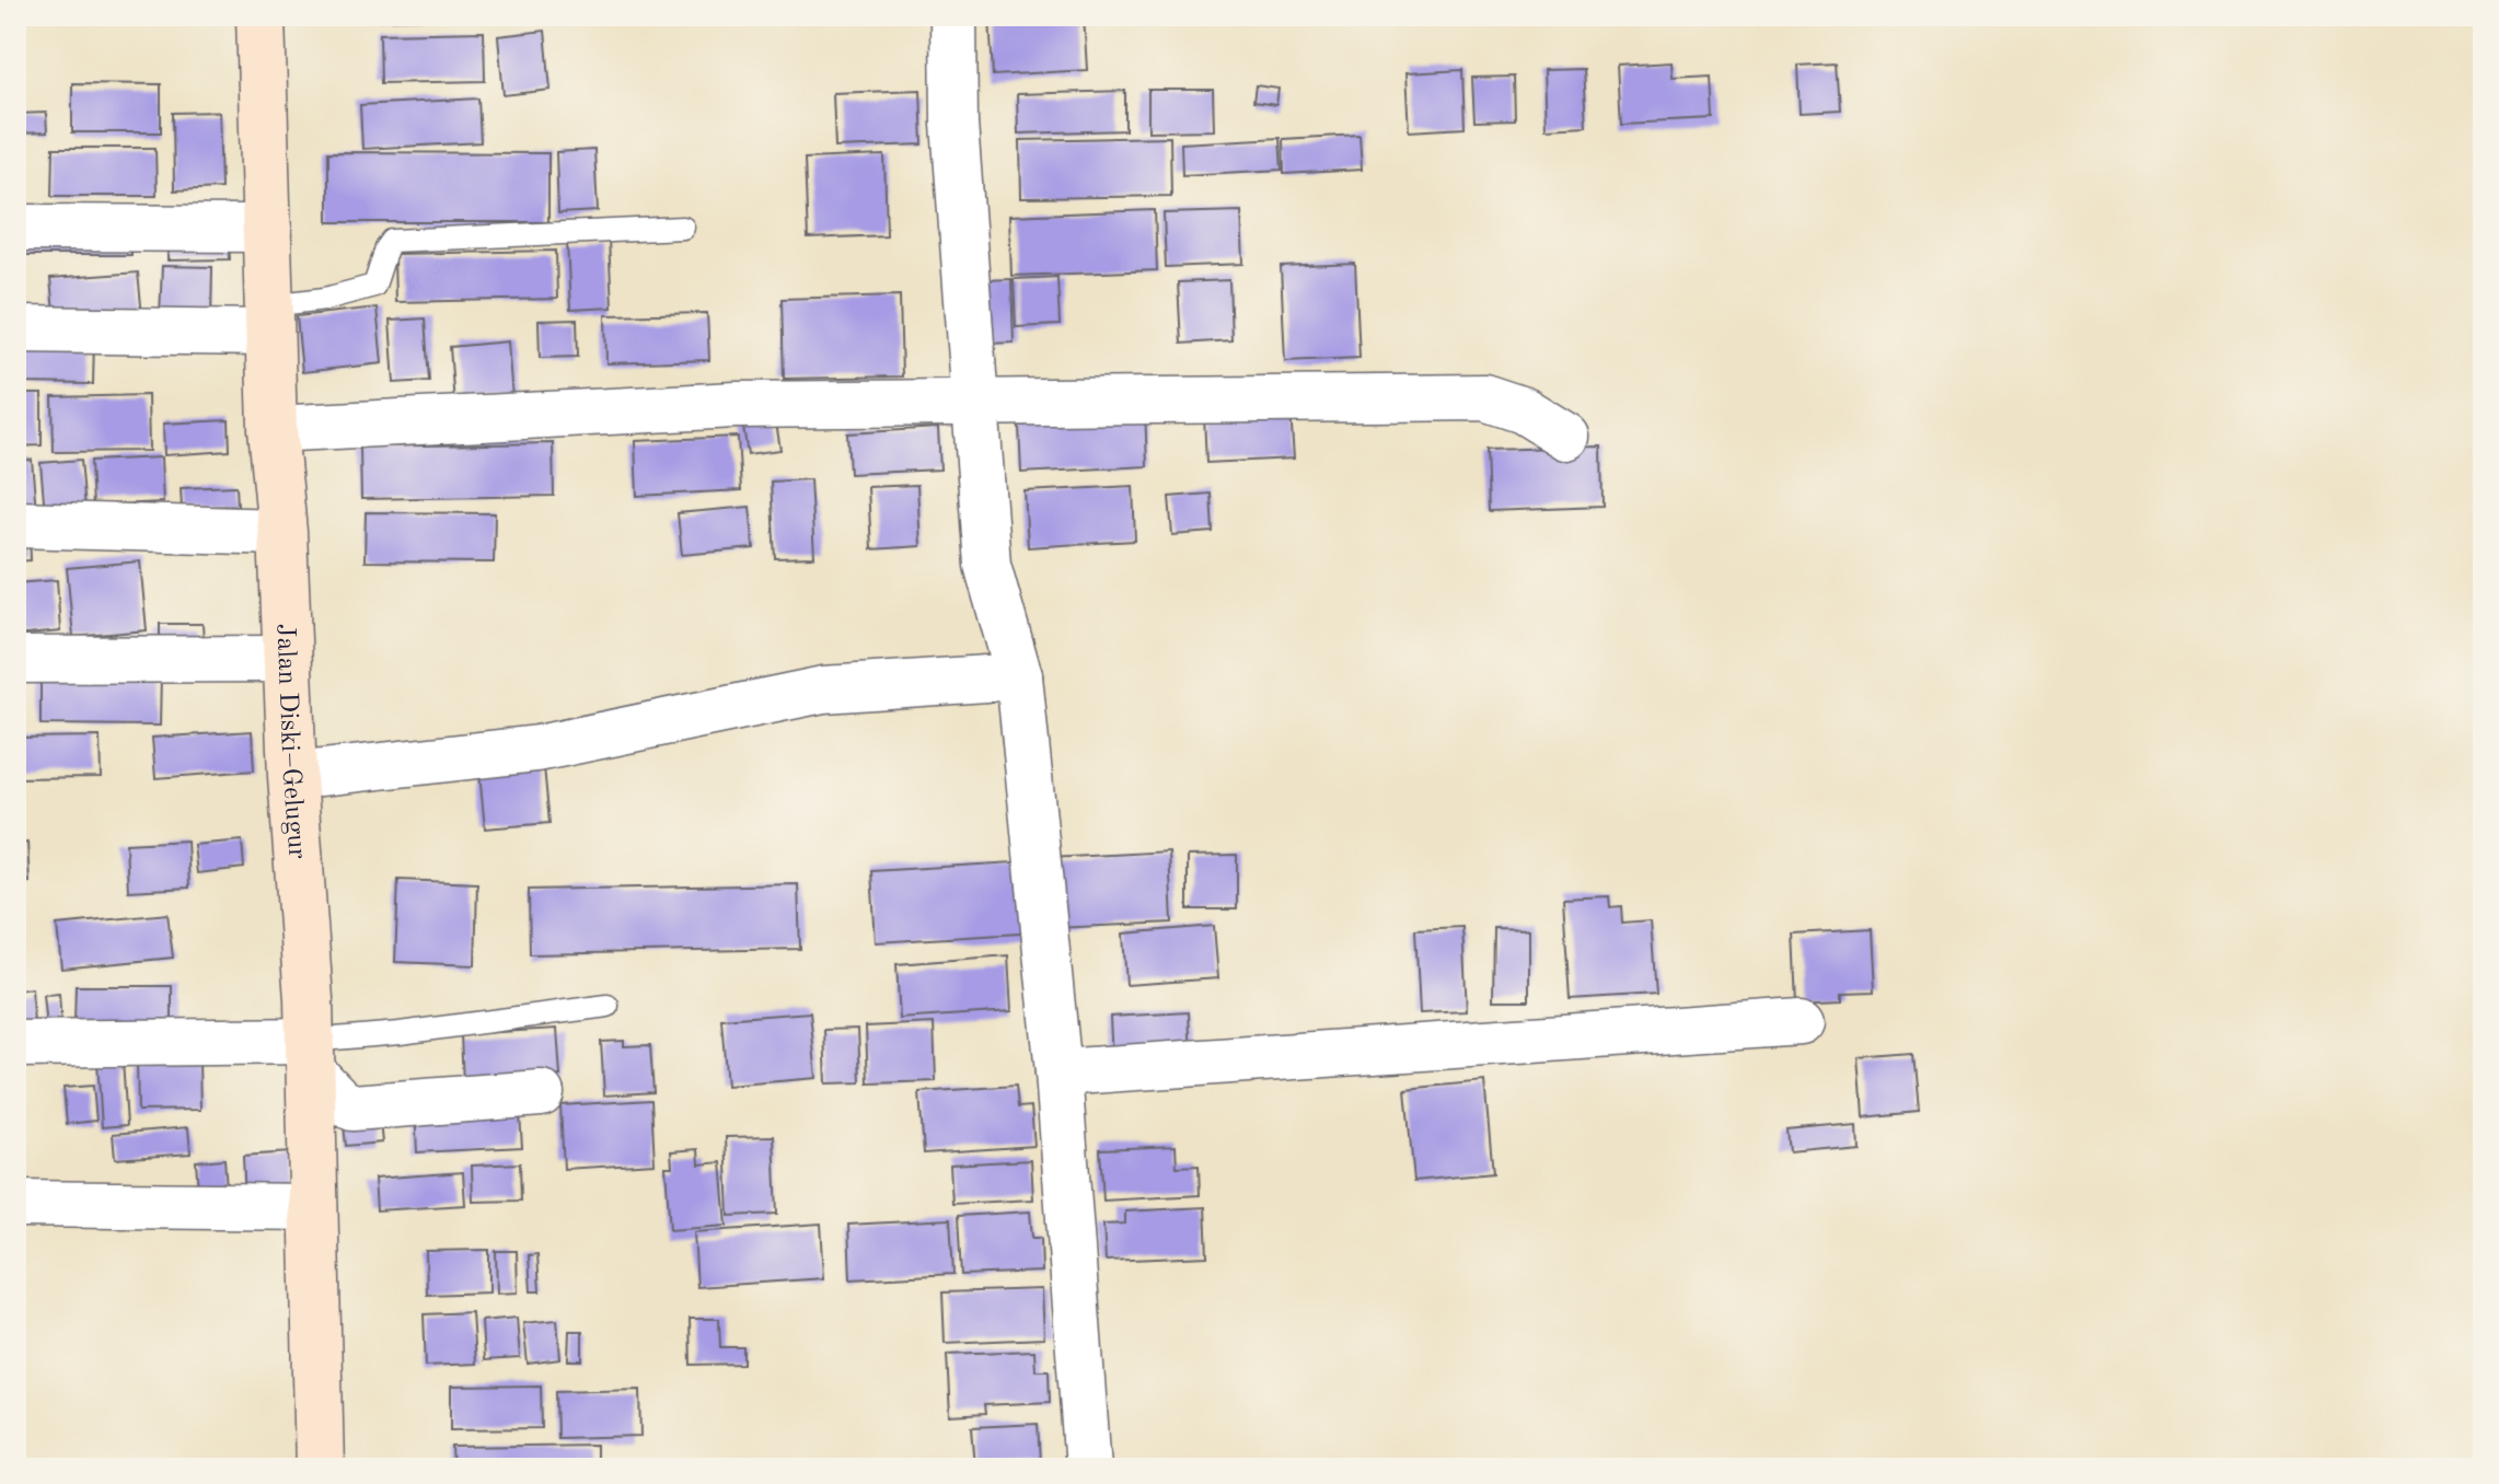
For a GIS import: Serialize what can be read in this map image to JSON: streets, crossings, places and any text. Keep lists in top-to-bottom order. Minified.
{"streets":{"main road":["Jalan Diski–Gelugur"]}}
